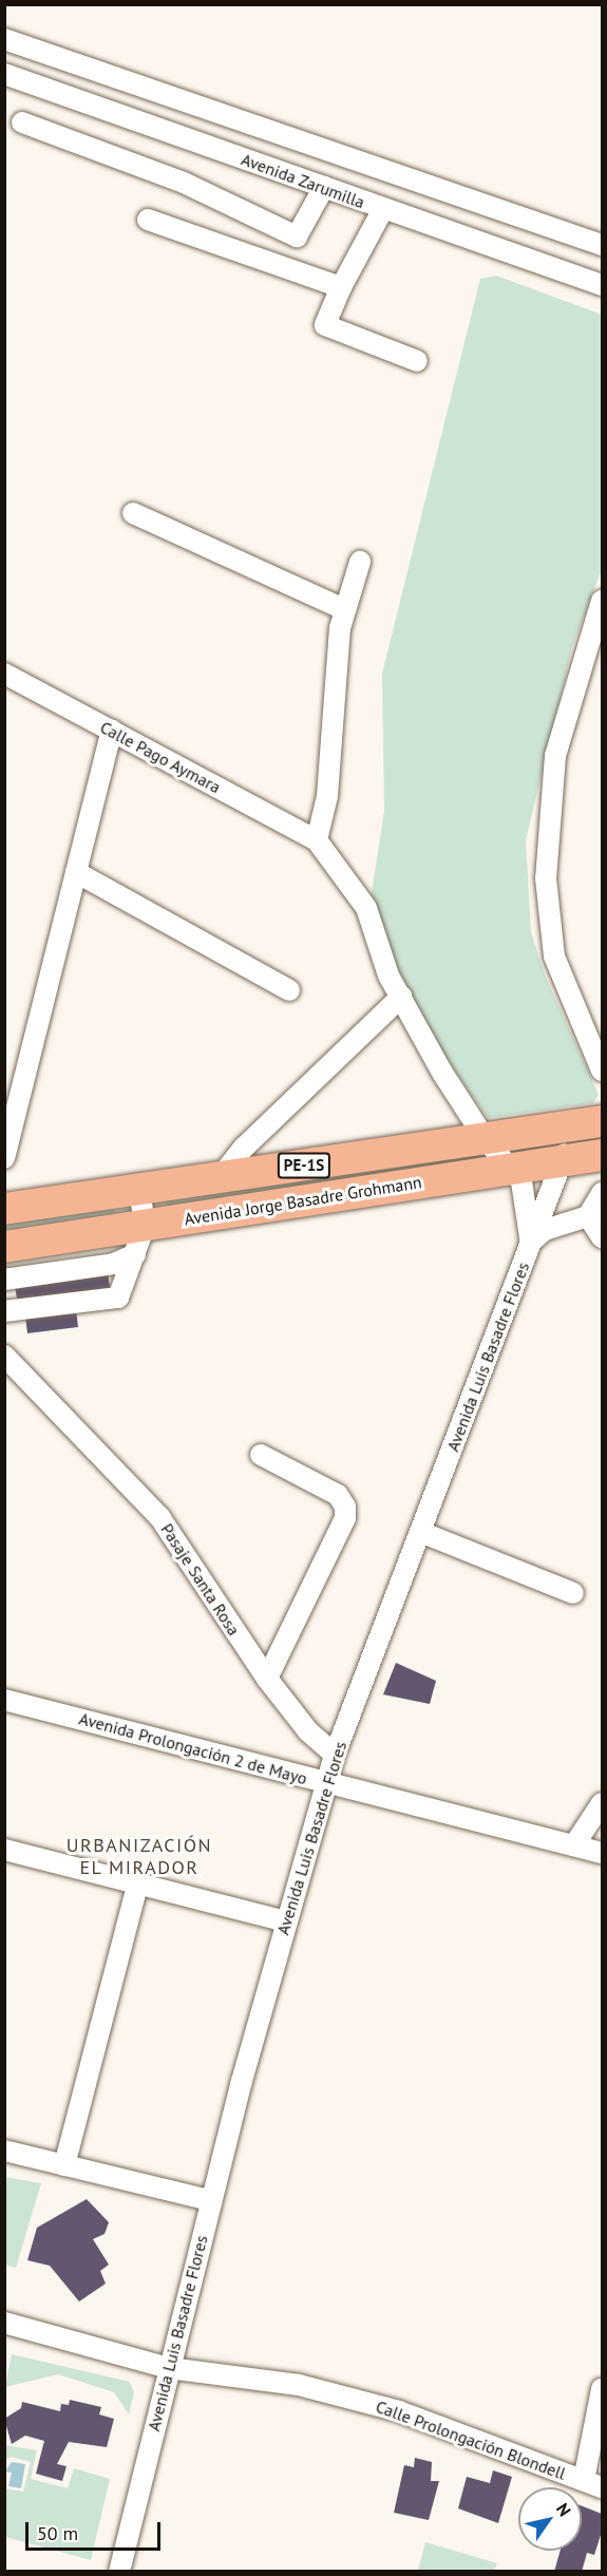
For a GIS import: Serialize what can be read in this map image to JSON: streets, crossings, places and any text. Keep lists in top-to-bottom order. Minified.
{"streets":{"highway":["PE-1S","Avenida Jorge Basadre Grohmann"],"street":["Avenida Zarumilla","Calle Pago Aymara","Avenida Luis Basadre Flores","Pasaje Santa Rosa","Avenida Prolongación 2 de Mayo","Calle Prolongación Blondell"]},"crossings":[["Avenida Jorge Basadre Grohmann","Avenida Luis Basadre Flores"],["Avenida Luis Basadre Flores","Pasaje Santa Rosa"],["Avenida Luis Basadre Flores","Avenida Prolongación 2 de Mayo"],["Avenida Luis Basadre Flores","Calle Prolongación Blondell"]],"districts":["URBANIZACIÓN EL MIRADOR"],"scale_bar":"50 m","north":"top right"}
